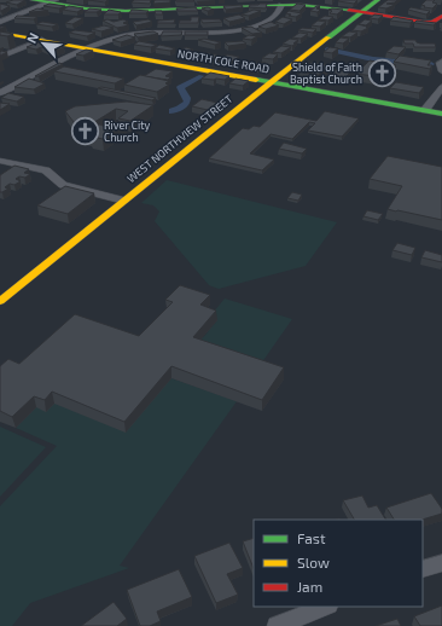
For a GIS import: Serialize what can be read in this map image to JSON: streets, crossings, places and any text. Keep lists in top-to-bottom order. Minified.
{"streets":{"street":["NORTH COLE ROAD","WEST NORTHVIEW STREET"]},"crossings":[["NORTH COLE ROAD","WEST NORTHVIEW STREET"]],"places":{"church":["Shield of Faith Baptist Church","River City Church"]},"legend":["Fast","Slow","Jam"],"north":"top left"}
